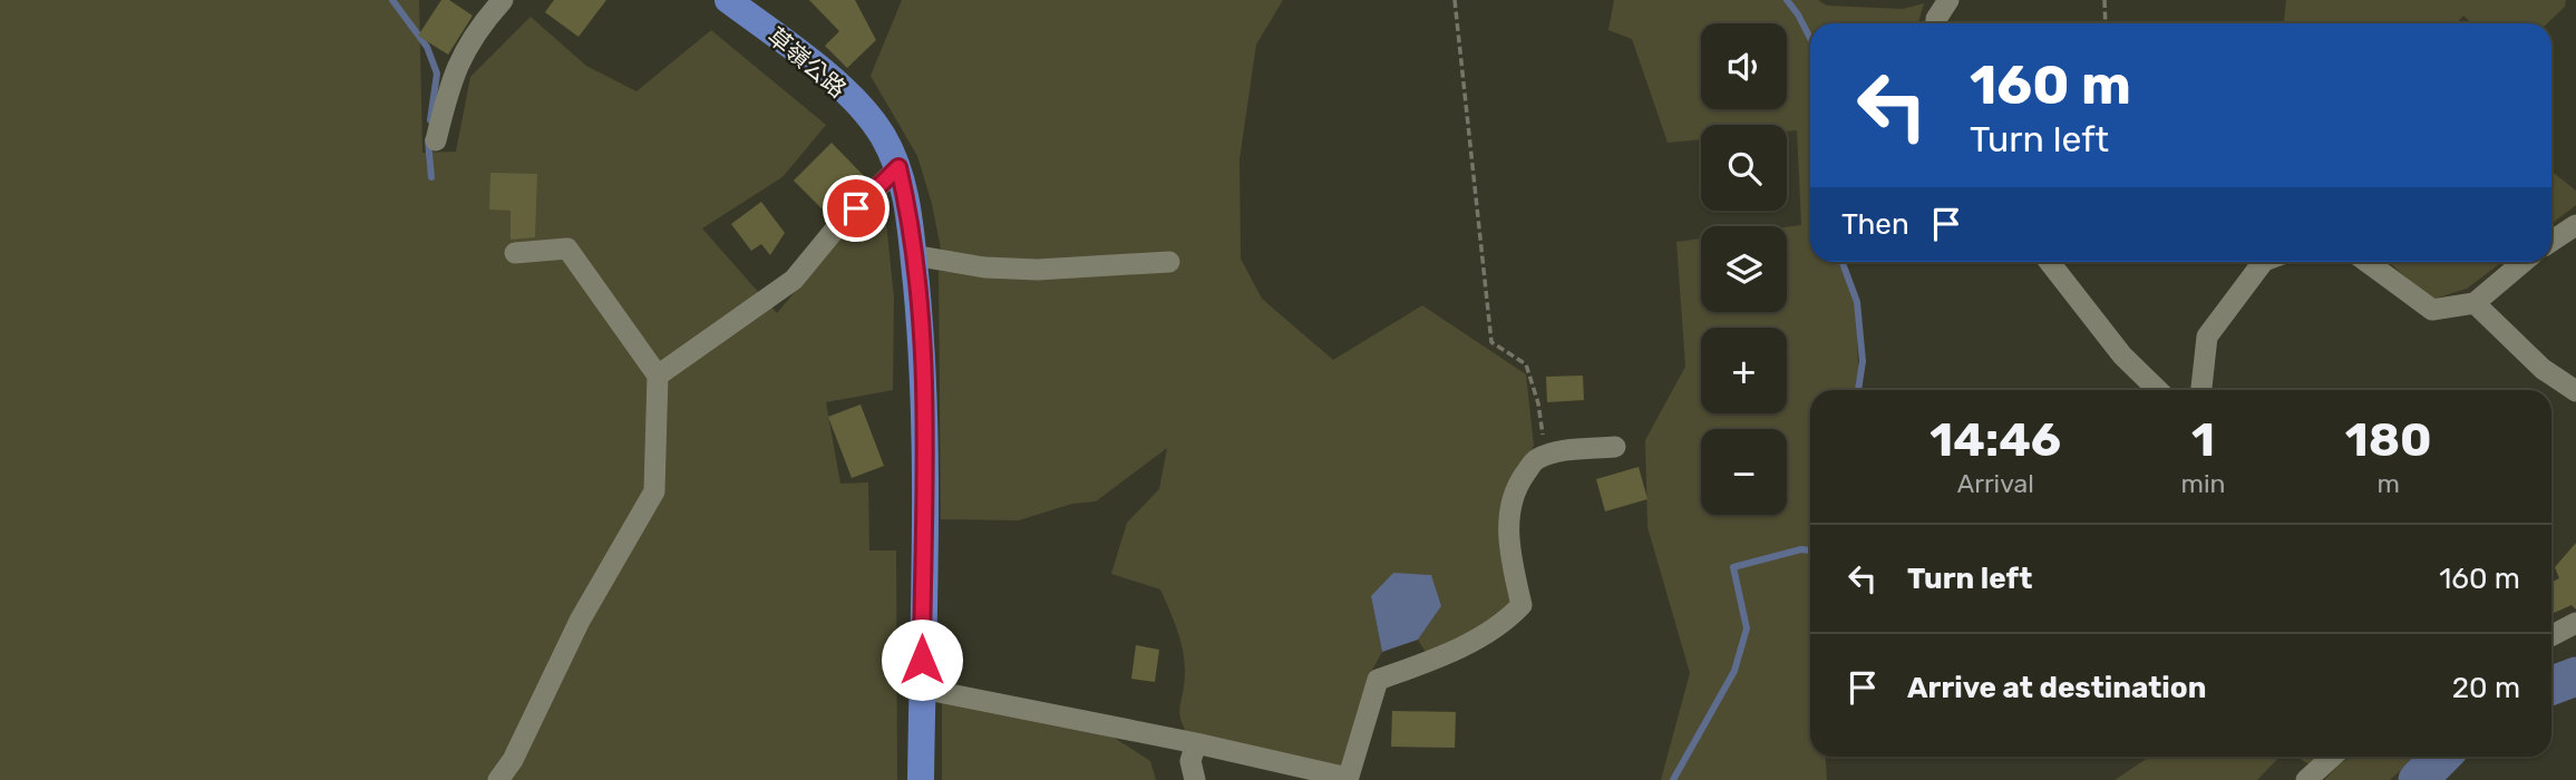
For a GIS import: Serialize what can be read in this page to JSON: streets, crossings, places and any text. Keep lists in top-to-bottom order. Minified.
{"streets":{"main road":["草嶺公路"]},"page":{"map_buttons":["+","−"],"turn":["160 m","Turn left"],"then":"Then","eta":["14:46","Arrival","1","min","180","m"],"list":[{"name":"Turn left","value":"160 m"},{"name":"Arrive at destination","value":"20 m"}]}}
